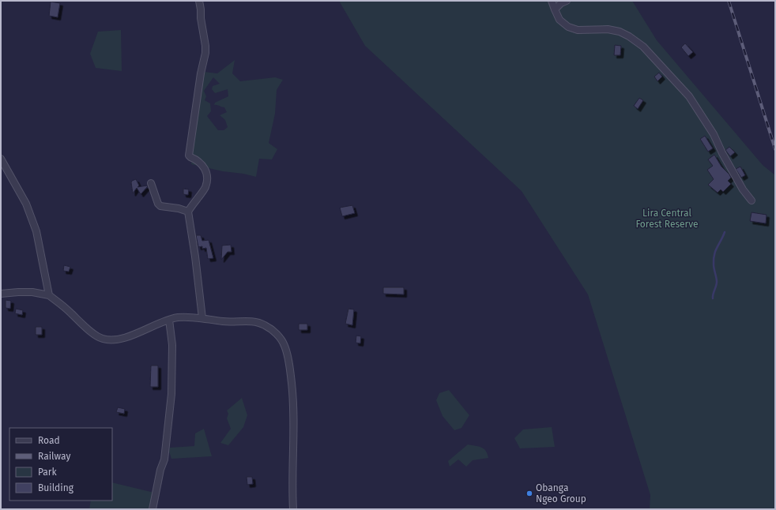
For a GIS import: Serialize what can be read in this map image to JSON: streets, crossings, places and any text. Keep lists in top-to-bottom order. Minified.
{"parks":["Lira Central Forest Reserve"],"places":["Obanga Ngeo Group"],"legend":["Road","Railway","Park","Building"]}
